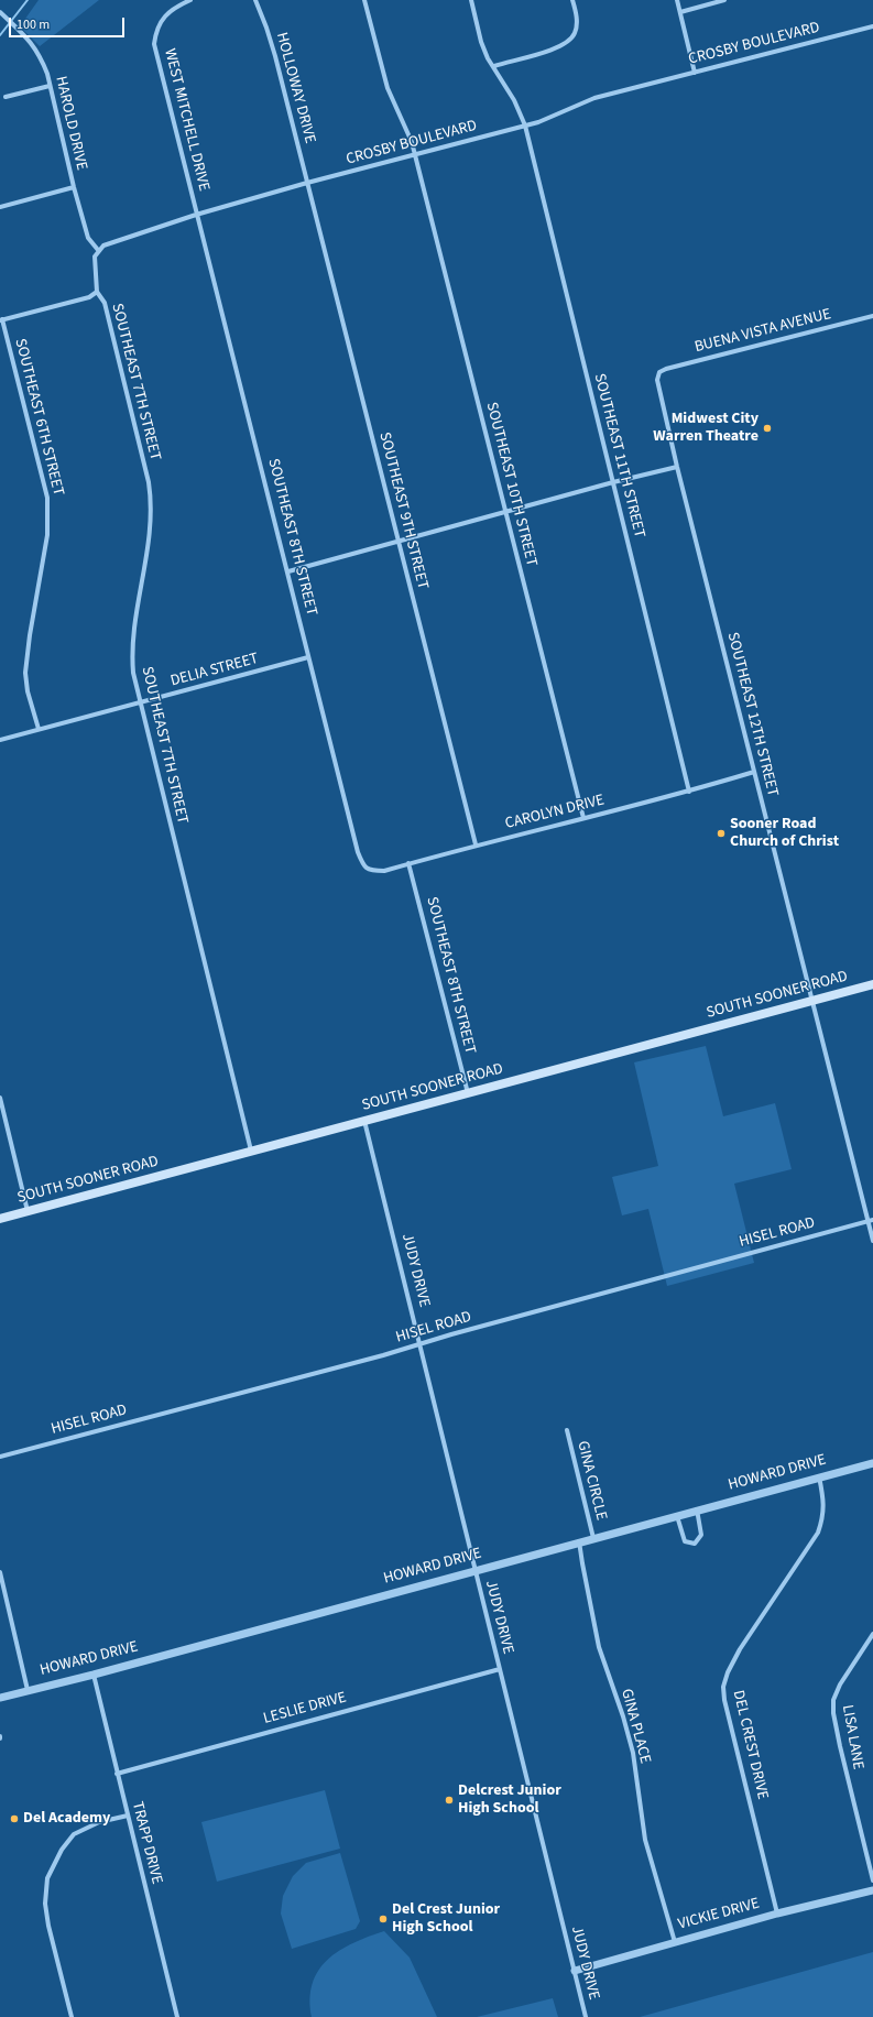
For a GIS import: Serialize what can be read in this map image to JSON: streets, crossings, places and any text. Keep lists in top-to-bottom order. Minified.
{"streets":{"main road":["SOUTH SOONER ROAD"],"street":["CROSBY BOULEVARD","HOLLOWAY DRIVE","WEST MITCHELL DRIVE","HAROLD DRIVE","BUENA VISTA AVENUE","SOUTHEAST 7TH STREET","SOUTHEAST 6TH STREET","SOUTHEAST 11TH STREET","SOUTHEAST 10TH STREET","SOUTHEAST 9TH STREET","SOUTHEAST 8TH STREET","DELIA STREET","SOUTHEAST 12TH STREET","CAROLYN DRIVE","HISEL ROAD","JUDY DRIVE","HOWARD DRIVE","GINA CIRCLE","LESLIE DRIVE","GINA PLACE","LISA LANE","DEL CREST DRIVE","TRAPP DRIVE","VICKIE DRIVE"]},"crossings":[["CROSBY BOULEVARD","HOLLOWAY DRIVE"],["CROSBY BOULEVARD","WEST MITCHELL DRIVE"],["CROSBY BOULEVARD","HAROLD DRIVE"],["CROSBY BOULEVARD","SOUTHEAST 11TH STREET"],["CROSBY BOULEVARD","SOUTHEAST 10TH STREET"],["CROSBY BOULEVARD","SOUTHEAST 9TH STREET"],["CROSBY BOULEVARD","SOUTHEAST 8TH STREET"],["HOLLOWAY DRIVE","SOUTHEAST 9TH STREET"],["WEST MITCHELL DRIVE","SOUTHEAST 8TH STREET"],["BUENA VISTA AVENUE","SOUTHEAST 12TH STREET"],["SOUTHEAST 7TH STREET","DELIA STREET"],["SOUTHEAST 7TH STREET","SOUTH SOONER ROAD"],["SOUTHEAST 6TH STREET","DELIA STREET"],["SOUTHEAST 11TH STREET","CAROLYN DRIVE"],["SOUTHEAST 10TH STREET","CAROLYN DRIVE"],["SOUTHEAST 9TH STREET","CAROLYN DRIVE"],["SOUTHEAST 8TH STREET","DELIA STREET"],["SOUTHEAST 8TH STREET","CAROLYN DRIVE"],["SOUTHEAST 8TH STREET","SOUTH SOONER ROAD"],["SOUTHEAST 12TH STREET","CAROLYN DRIVE"],["SOUTHEAST 12TH STREET","SOUTH SOONER ROAD"],["SOUTHEAST 12TH STREET","HISEL ROAD"],["SOUTH SOONER ROAD","JUDY DRIVE"],["HISEL ROAD","JUDY DRIVE"],["JUDY DRIVE","HOWARD DRIVE"],["JUDY DRIVE","LESLIE DRIVE"],["JUDY DRIVE","VICKIE DRIVE"],["HOWARD DRIVE","GINA CIRCLE"],["HOWARD DRIVE","GINA PLACE"],["HOWARD DRIVE","DEL CREST DRIVE"],["HOWARD DRIVE","TRAPP DRIVE"],["LESLIE DRIVE","TRAPP DRIVE"],["GINA PLACE","VICKIE DRIVE"],["DEL CREST DRIVE","VICKIE DRIVE"]],"places":["Midwest City Warren Theatre","Sooner Road Church of Christ","Delcrest Junior High School","Del Academy","Del Crest Junior High School"],"scale_bar":"100 m"}
